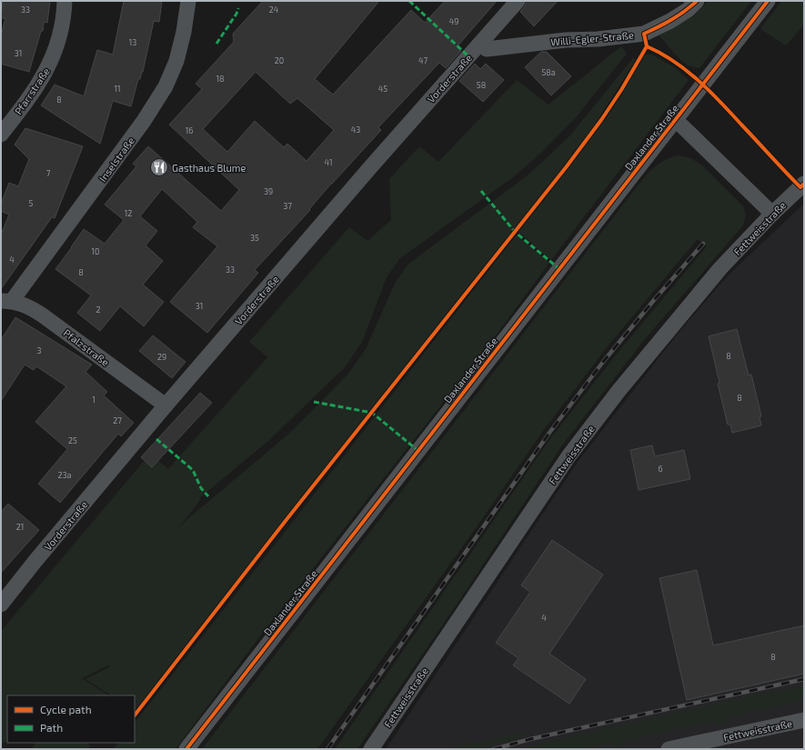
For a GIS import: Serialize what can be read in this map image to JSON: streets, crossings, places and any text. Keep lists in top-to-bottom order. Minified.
{"streets":{"street":["Willi-Egler-Straße","Vorderstraße","Pfarrstraße","Daxlander Straße","Inselstraße","Fettweisstraße","Pfalzstraße"]},"crossings":[["Willi-Egler-Straße","Vorderstraße"],["Vorderstraße","Pfalzstraße"],["Inselstraße","Pfalzstraße"]],"places":{"restaurant":["Gasthaus Blume"]},"house_numbers":["33","24","49","13","31","20","47","58a","18","58","11","45","8","43","16","41","7","39","5","37","12","35","10","4","33","8","31","2","3","8","29","8","1","27","25","6","23a","21","4","8"],"legend":["Cycle path","Path"]}
